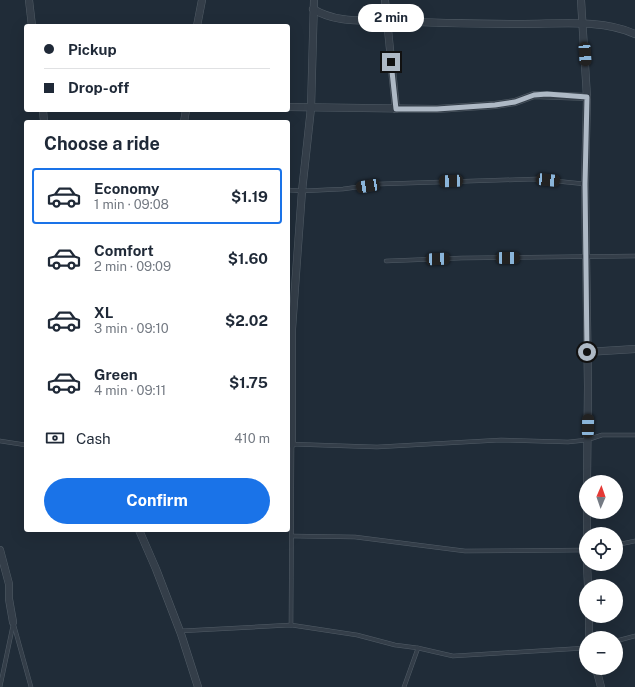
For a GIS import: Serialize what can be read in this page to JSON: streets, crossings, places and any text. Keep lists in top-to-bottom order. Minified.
{"north":"top","page":{"bubble":"2 min","banner":["Pickup","Drop-off"],"heading":"Choose a ride","list":[{"name":"Economy","note":"1 min · 09:08","value":"$1.19"},{"name":"Comfort","note":"2 min · 09:09","value":"$1.60"},{"name":"XL","note":"3 min · 09:10","value":"$2.02"},{"name":"Green","note":"4 min · 09:11","value":"$1.75"}],"pay":["Cash","410 m"],"buttons":"Confirm","map_buttons":["+","−"]}}
